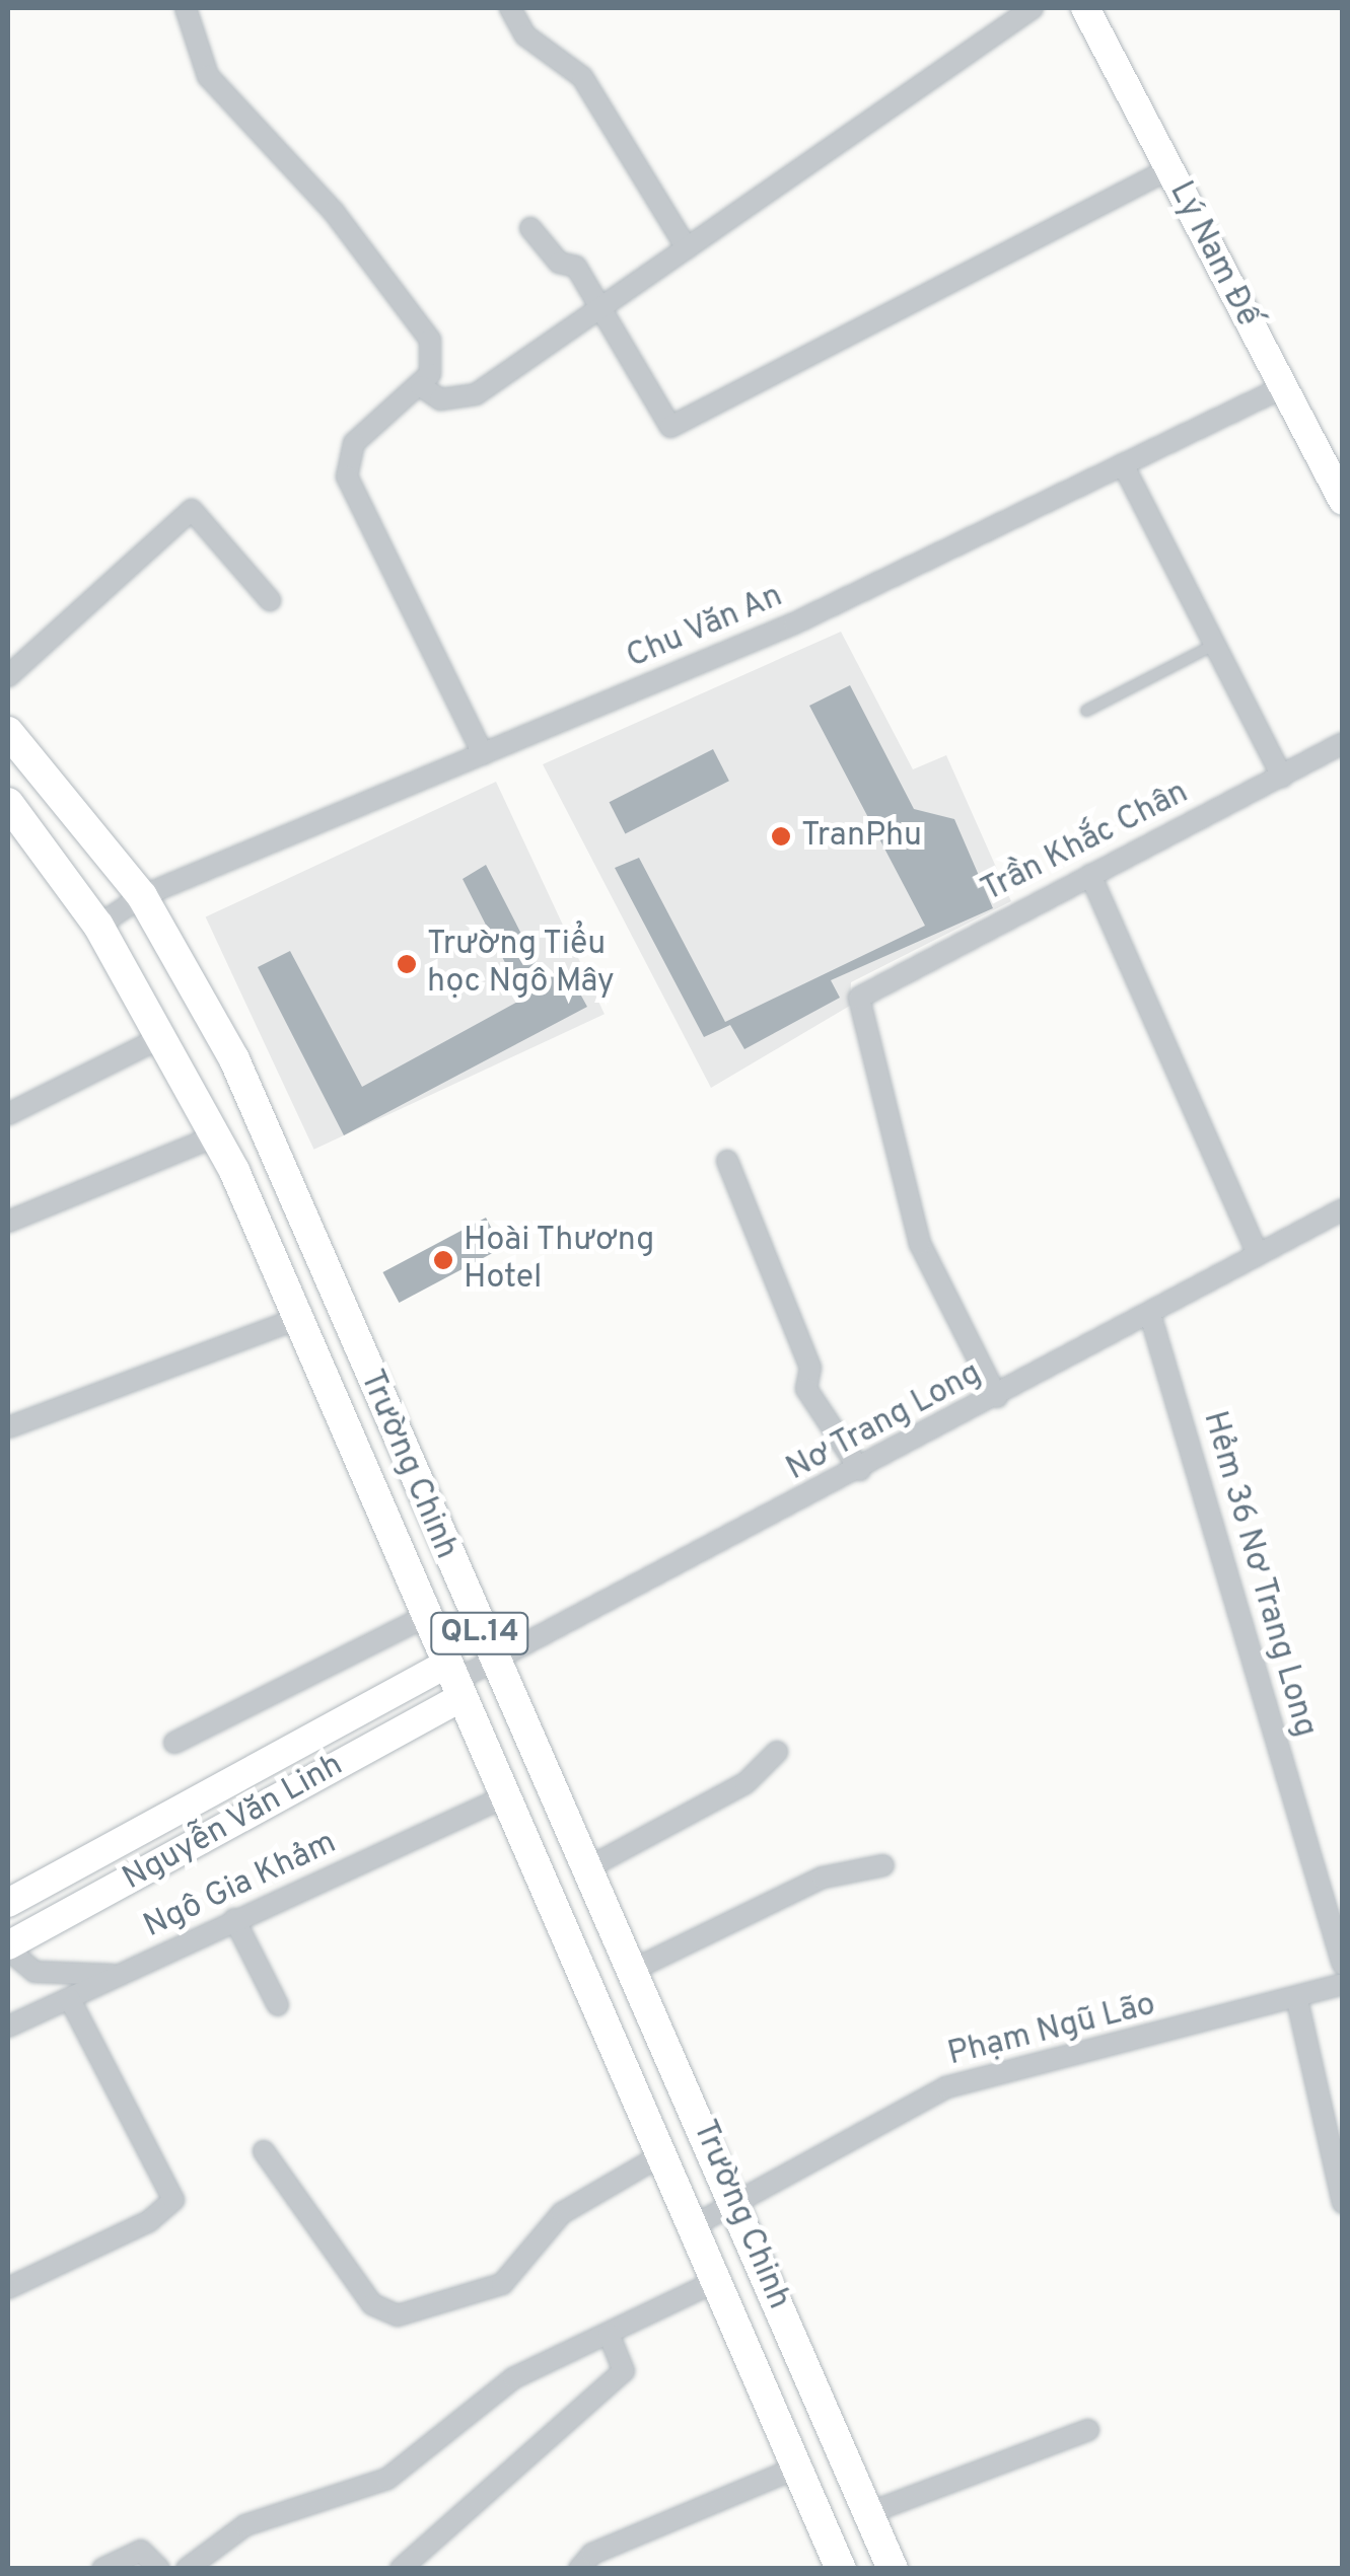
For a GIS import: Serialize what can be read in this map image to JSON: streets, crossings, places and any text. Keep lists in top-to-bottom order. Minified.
{"streets":{"main road":["Trường Chinh","QL.14"],"street":["Lý Nam Đế","Chu Văn An","Trần Khắc Chân","Nơ Trang Long","Hẻm 36 Nơ Trang Long","Nguyễn Văn Linh","Ngô Gia Khảm","Phạm Ngũ Lão"]},"crossings":[["Lý Nam Đế","Chu Văn An"],["Chu Văn An","Trường Chinh"],["Trần Khắc Chân","Nơ Trang Long"],["Nơ Trang Long","Trường Chinh"],["Nơ Trang Long","Hẻm 36 Nơ Trang Long"],["Nơ Trang Long","Nguyễn Văn Linh"],["Trường Chinh","Nguyễn Văn Linh"],["Trường Chinh","Ngô Gia Khảm"],["Trường Chinh","Phạm Ngũ Lão"]],"places":["TranPhu","Trường Tiểu học Ngô Mây","Hoài Thương Hotel"]}
